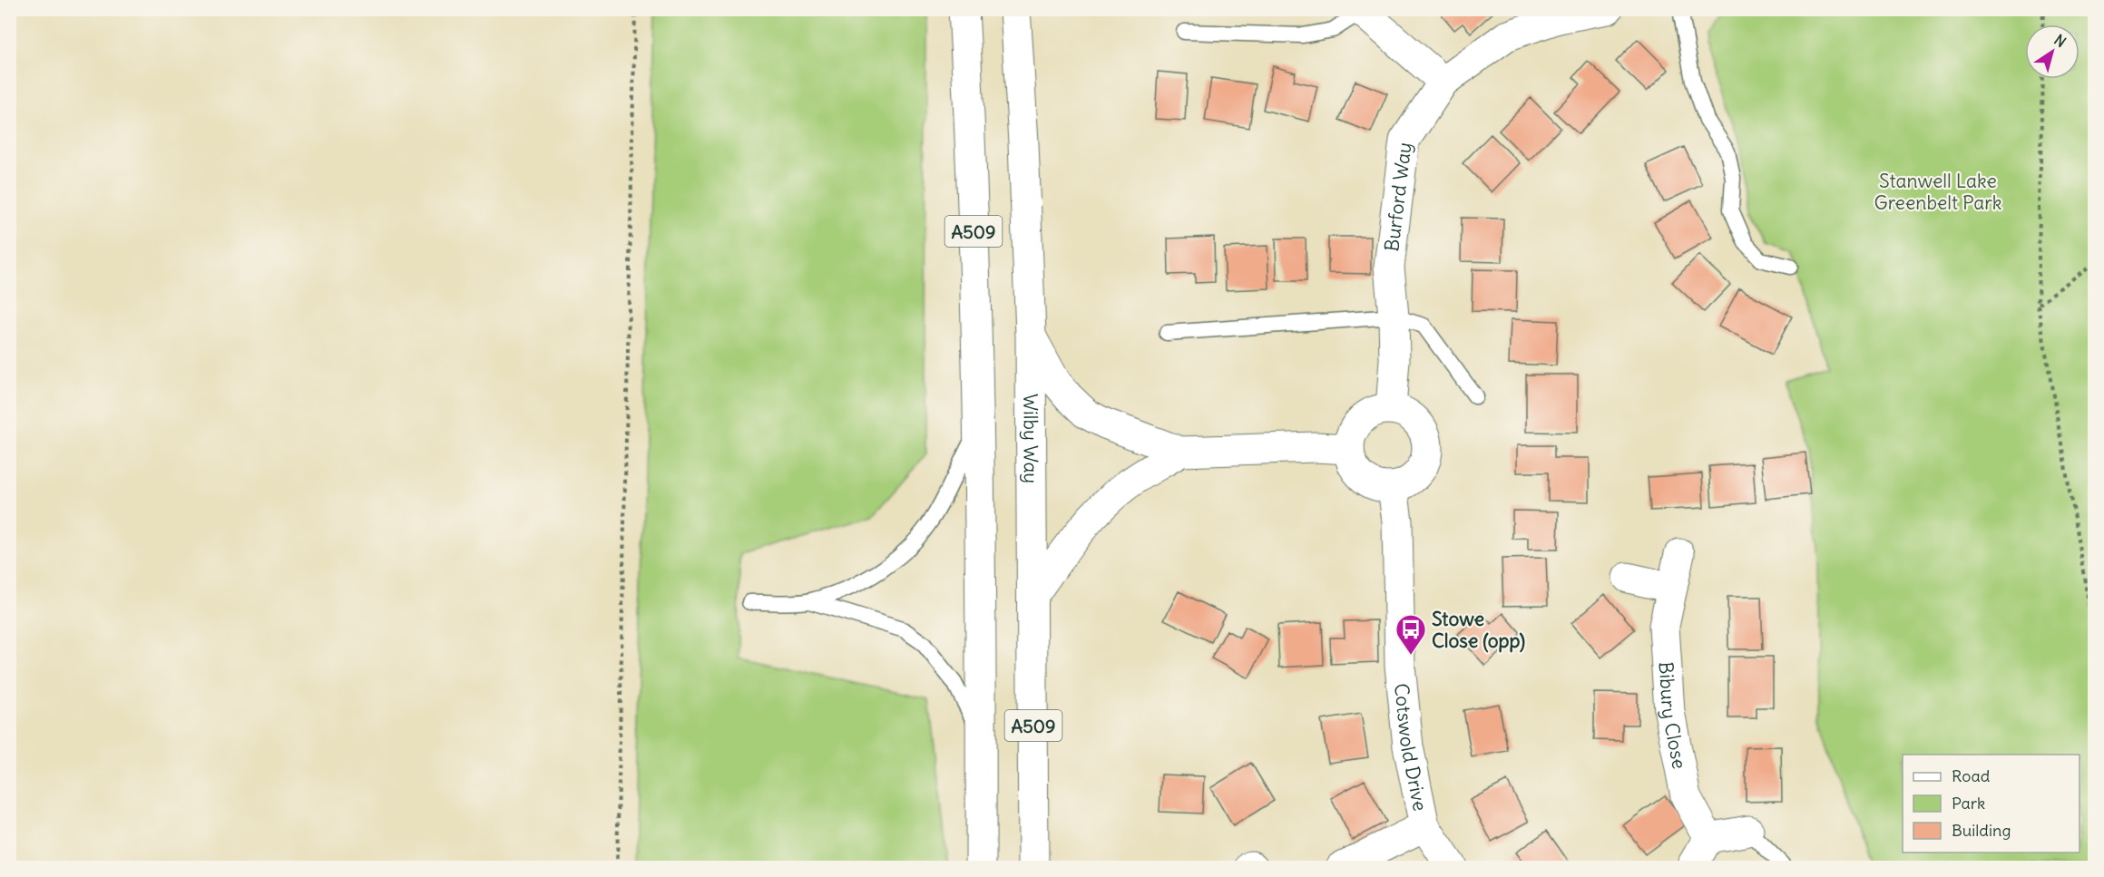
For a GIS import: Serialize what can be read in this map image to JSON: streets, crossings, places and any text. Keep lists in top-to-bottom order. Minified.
{"streets":{"main road":["Burford Way","A509","Wilby Way","Bibury Close","Cotswold Drive"]},"crossings":[["Burford Way","Cotswold Drive"]],"parks":["Stanwell Lake Greenbelt Park"],"places":{"bus stop":["Stowe Close (opp)"]},"legend":["Road","Park","Building"],"north":"top right"}
